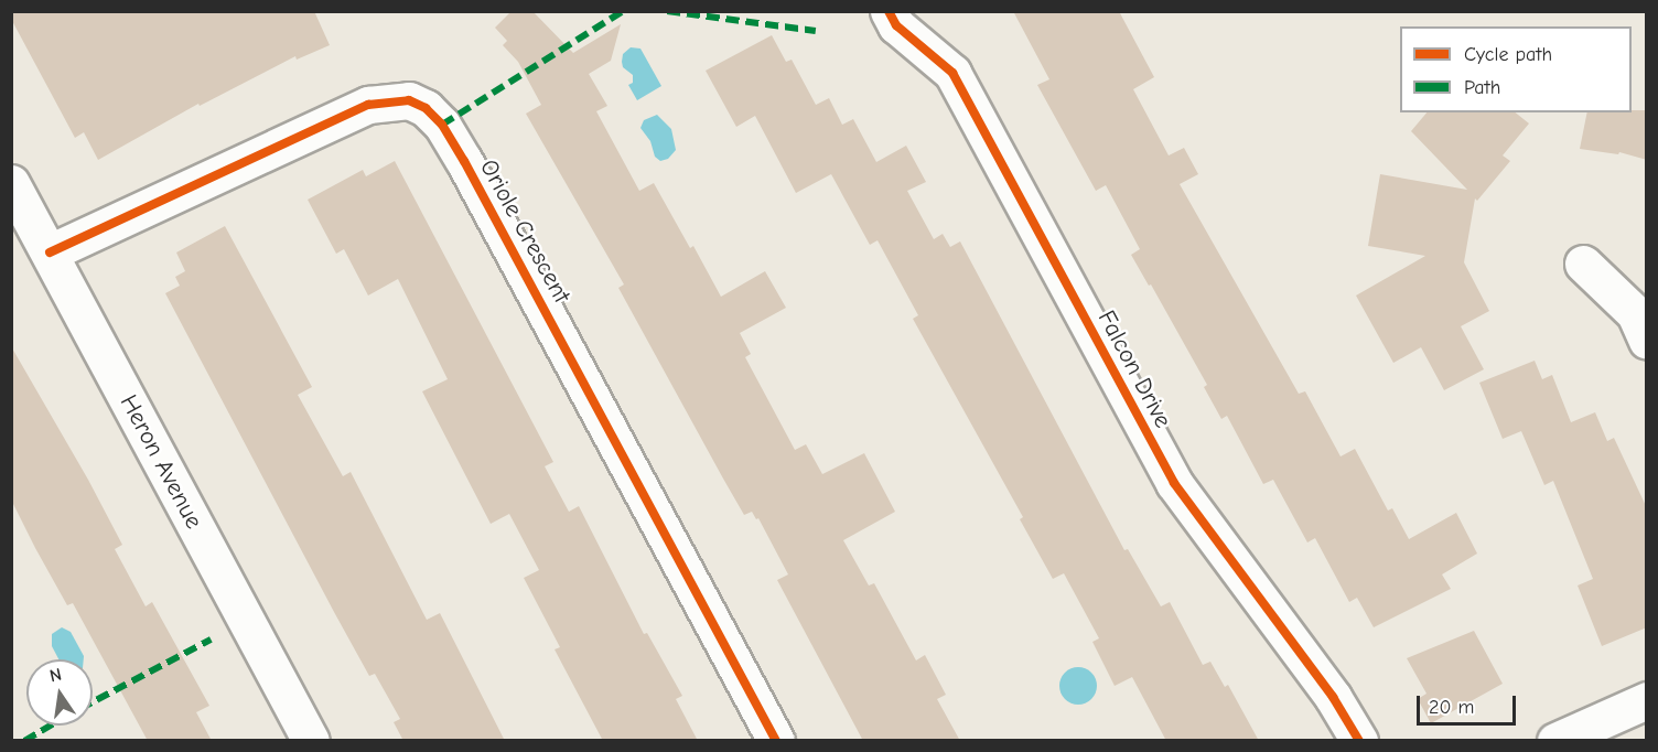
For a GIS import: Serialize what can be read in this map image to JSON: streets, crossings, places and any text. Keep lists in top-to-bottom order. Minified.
{"streets":{"street":["Oriole Crescent","Falcon Drive","Heron Avenue"]},"crossings":[["Oriole Crescent","Heron Avenue"]],"legend":["Cycle path","Path"],"scale_bar":"20 m","north":"top"}
